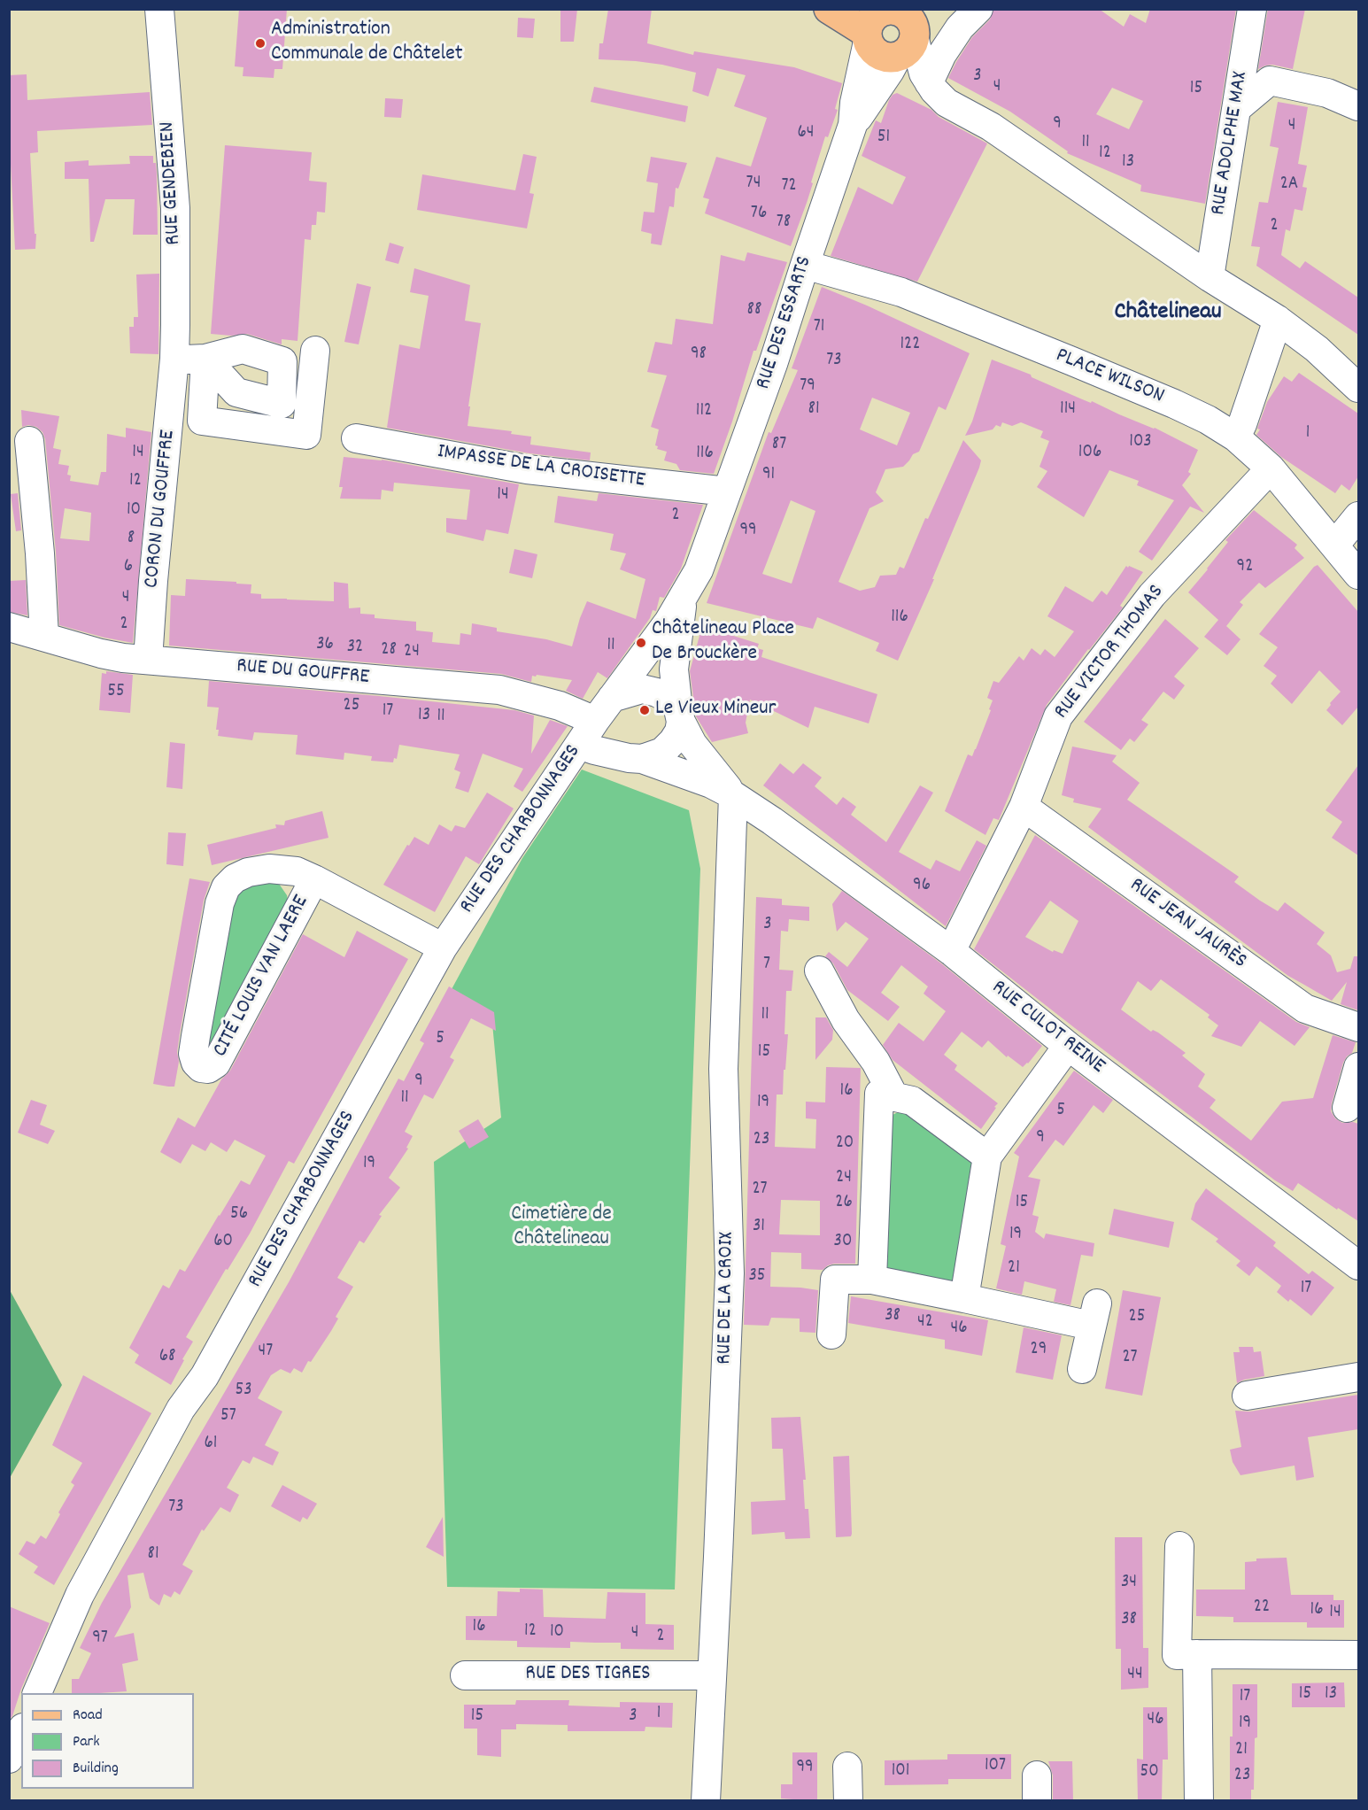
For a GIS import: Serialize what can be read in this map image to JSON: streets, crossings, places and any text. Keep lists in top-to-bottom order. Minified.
{"streets":{"street":["RUE ADOLPHE MAX","RUE GENDEBIEN","RUE DES ESSARTS","PLACE WILSON","IMPASSE DE LA CROISETTE","CORON DU GOUFFRE","RUE VICTOR THOMAS","RUE DU GOUFFRE","RUE DES CHARBONNAGES","RUE JEAN JAURÈS","CITÉ LOUIS VAN LAERE","RUE CULOT REINE","RUE DE LA CROIX","RUE DES TIGRES"]},"crossings":[["RUE GENDEBIEN","CORON DU GOUFFRE"],["RUE DES ESSARTS","PLACE WILSON"],["RUE DES ESSARTS","IMPASSE DE LA CROISETTE"],["RUE DES ESSARTS","RUE DU GOUFFRE"],["RUE DES ESSARTS","RUE DES CHARBONNAGES"],["PLACE WILSON","RUE VICTOR THOMAS"],["CORON DU GOUFFRE","RUE DU GOUFFRE"],["RUE VICTOR THOMAS","RUE JEAN JAURÈS"],["RUE VICTOR THOMAS","RUE CULOT REINE"],["RUE DU GOUFFRE","RUE DES CHARBONNAGES"],["RUE CULOT REINE","RUE DE LA CROIX"],["RUE DE LA CROIX","RUE DES TIGRES"]],"districts":["Châtelineau"],"parks":["Cimetière de Châtelineau"],"places":["Administration Communale de Châtelet","Châtelineau Place De Brouckère","Le Vieux Mineur"],"house_numbers":["3","4","15","9","4","64","51","11","12","13","74","2A","72","76","78","2","88","71","122","98","73","79","81","114","112","1","103","87","14","106","116","91","12","14","10","2","99","8","6","92","4","116","2","36","11","32","28","24","55","25","17","13","11","96","3","7","11","5","15","9","16","11","19","5","9","23","20","19","24","27","26","15","56","31","19","60","30","21","35","17","38","25","42","46","29","47","68","27","53","57","61","73","81","34","22","16","14","38","16","12","10","4","2","97","44","15","13","17","1","15","3","46","19","21","107","99","101","50","23"],"legend":["Road","Park","Building"]}
